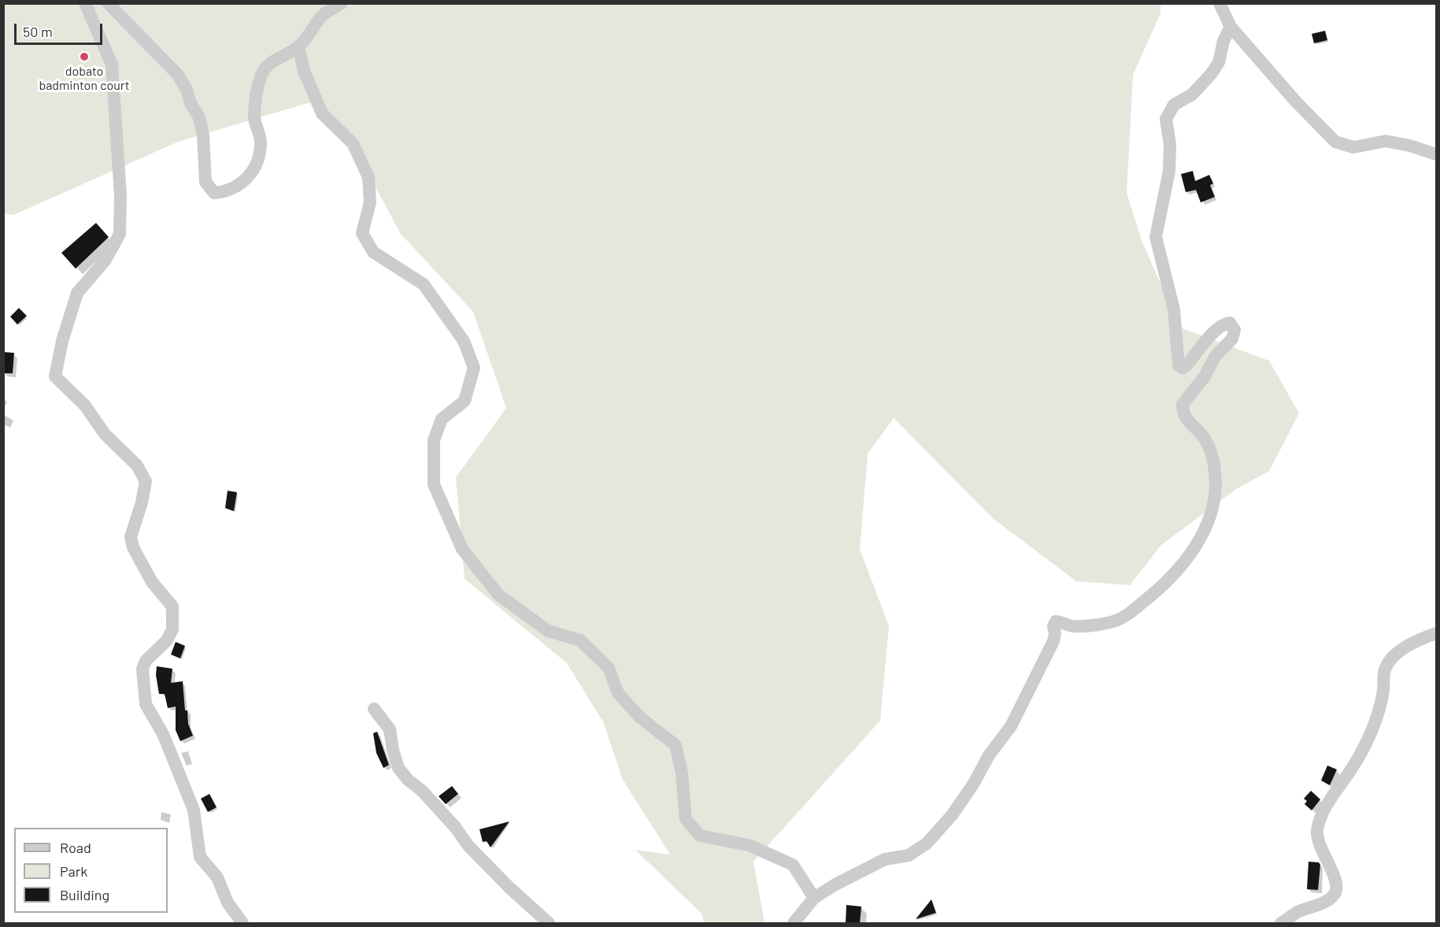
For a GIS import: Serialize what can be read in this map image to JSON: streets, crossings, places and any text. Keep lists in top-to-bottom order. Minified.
{"places":["dobato badminton court"],"legend":["Road","Park","Building"],"scale_bar":"50 m"}
